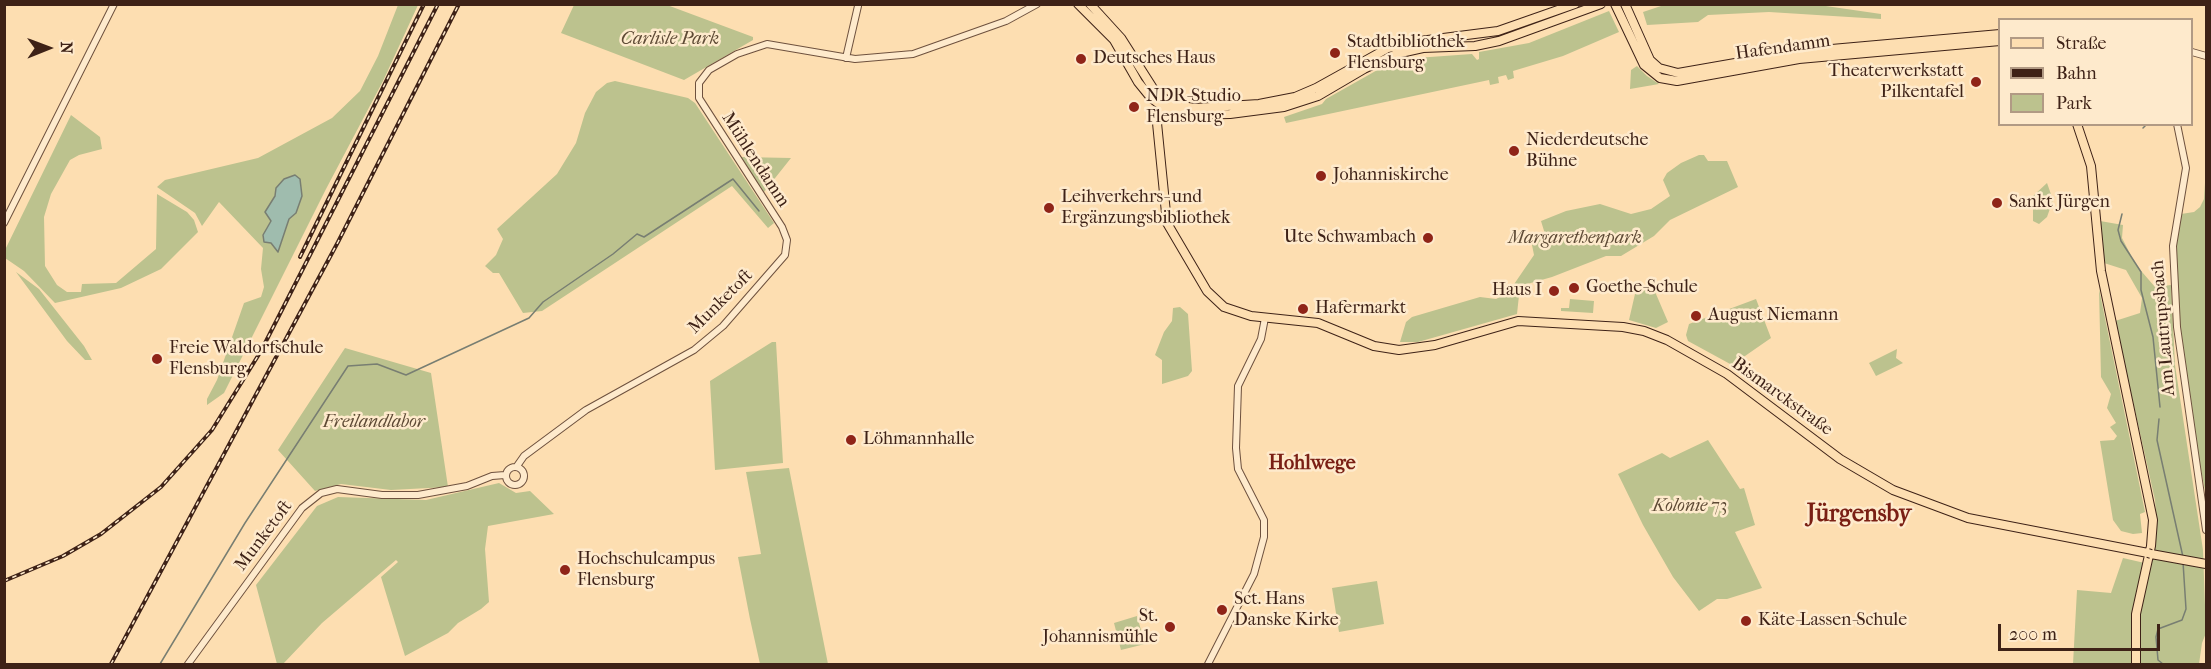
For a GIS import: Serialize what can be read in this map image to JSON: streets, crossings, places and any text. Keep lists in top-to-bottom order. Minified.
{"streets":{"main road":["Hafendamm","Bismarckstraße"],"street":["Mühlendamm","Munketoft","Am Lautrupsbach"]},"crossings":[["Mühlendamm","Munketoft"]],"districts":["Hohlwege","Jürgensby"],"parks":["Carlisle Park","Margarethenpark","Freilandlabor","Kolonie 73"],"places":["Stadtbibliothek Flensburg","Deutsches Haus","Theaterwerkstatt Pilkentafel","NDR-Studio Flensburg","Niederdeutsche Bühne","Johanniskirche","Sankt Jürgen","Leihverkehrs- und Ergänzungsbibliothek","Ute Schwambach","Goethe-Schule","Haus I","Hafermarkt","August Niemann","Freie Waldorfschule Flensburg","Löhmannhalle","Hochschulcampus Flensburg","Sct. Hans Danske Kirke","Käte-Lassen-Schule","St. Johannismühle"],"legend":["Straße","Bahn","Park"],"scale_bar":"200 m","north":"right"}
